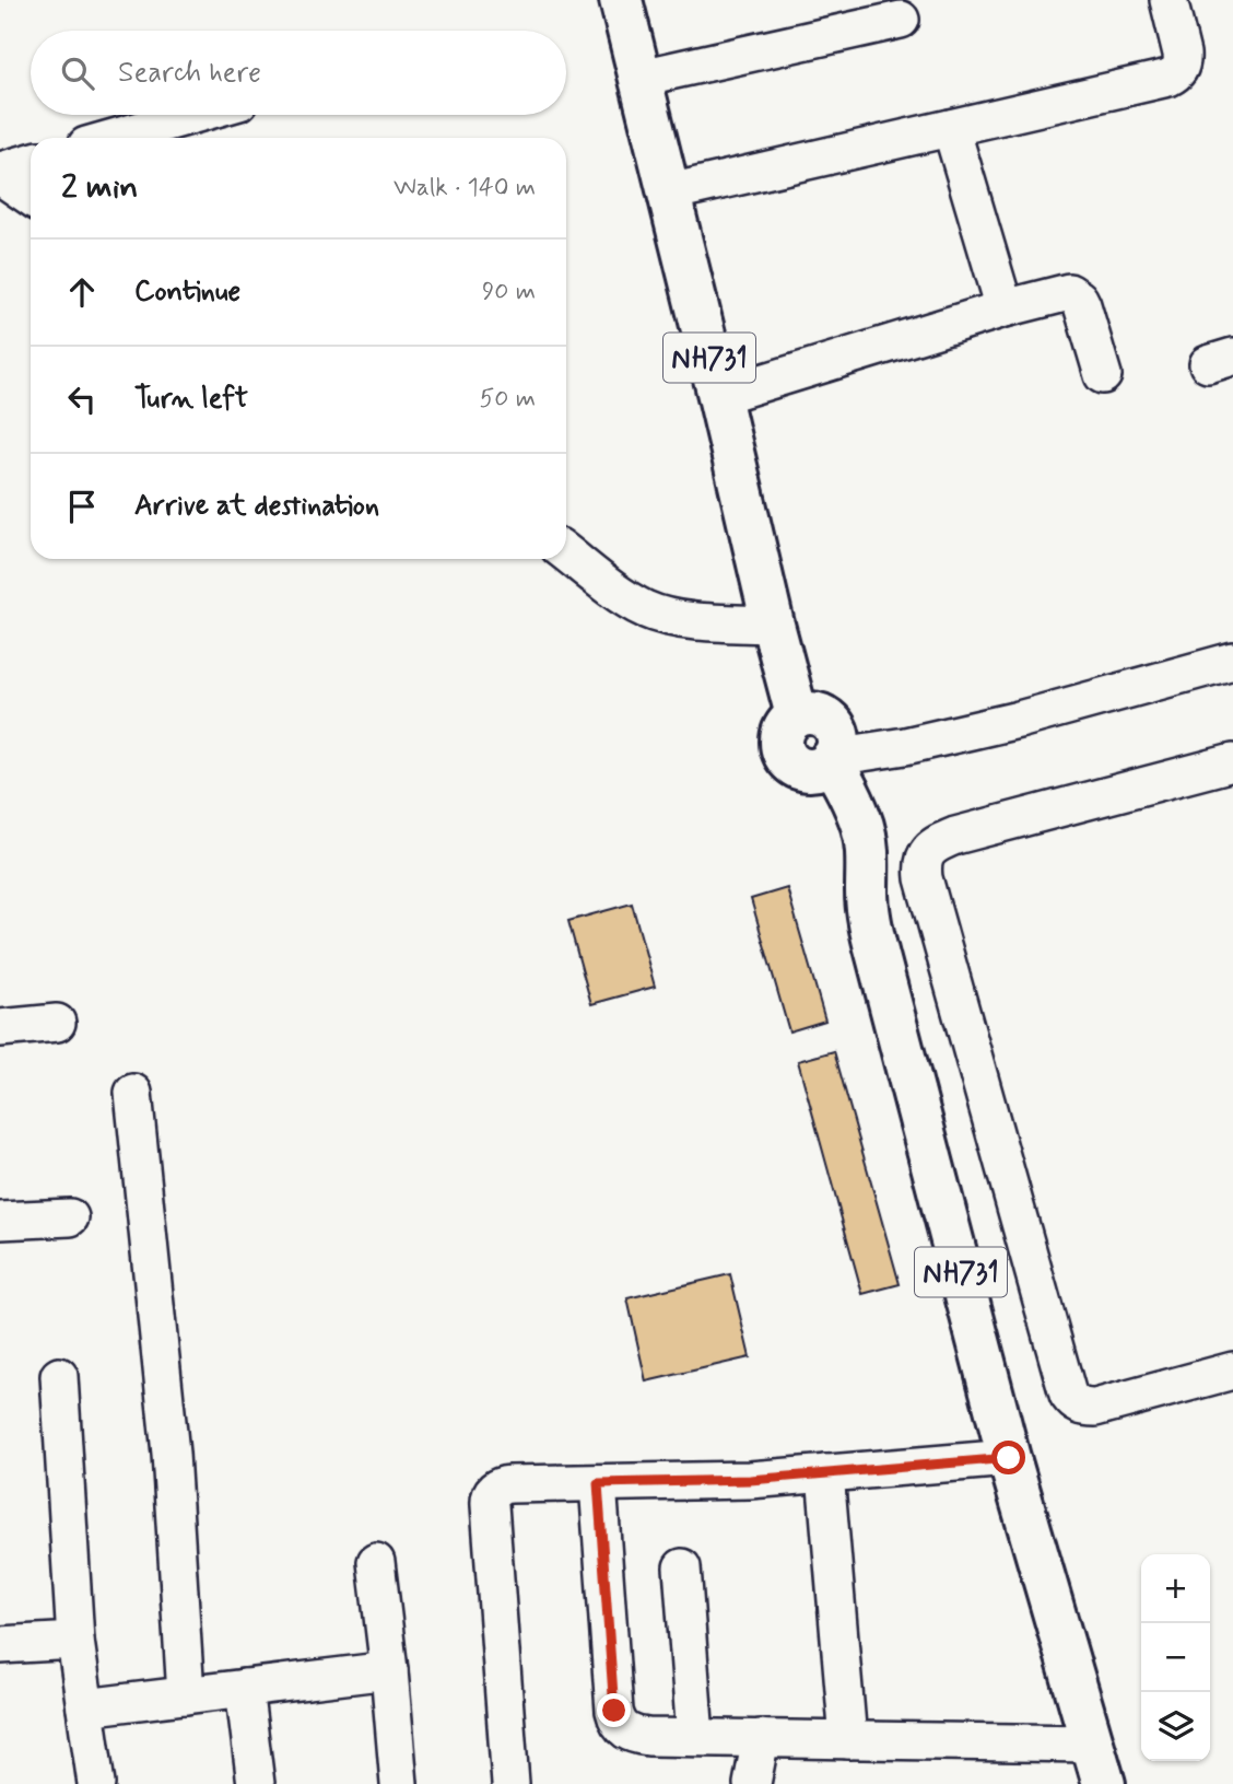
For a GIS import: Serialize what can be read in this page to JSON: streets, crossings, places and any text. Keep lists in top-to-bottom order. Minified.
{"streets":{"highway":["NH731"]},"page":{"search":"Search here","heading":["2 min","Walk · 140 m"],"list":[["Continue","90 m"],["Turn left","50 m"],"Arrive at destination"],"map_buttons":["+","−"]}}
